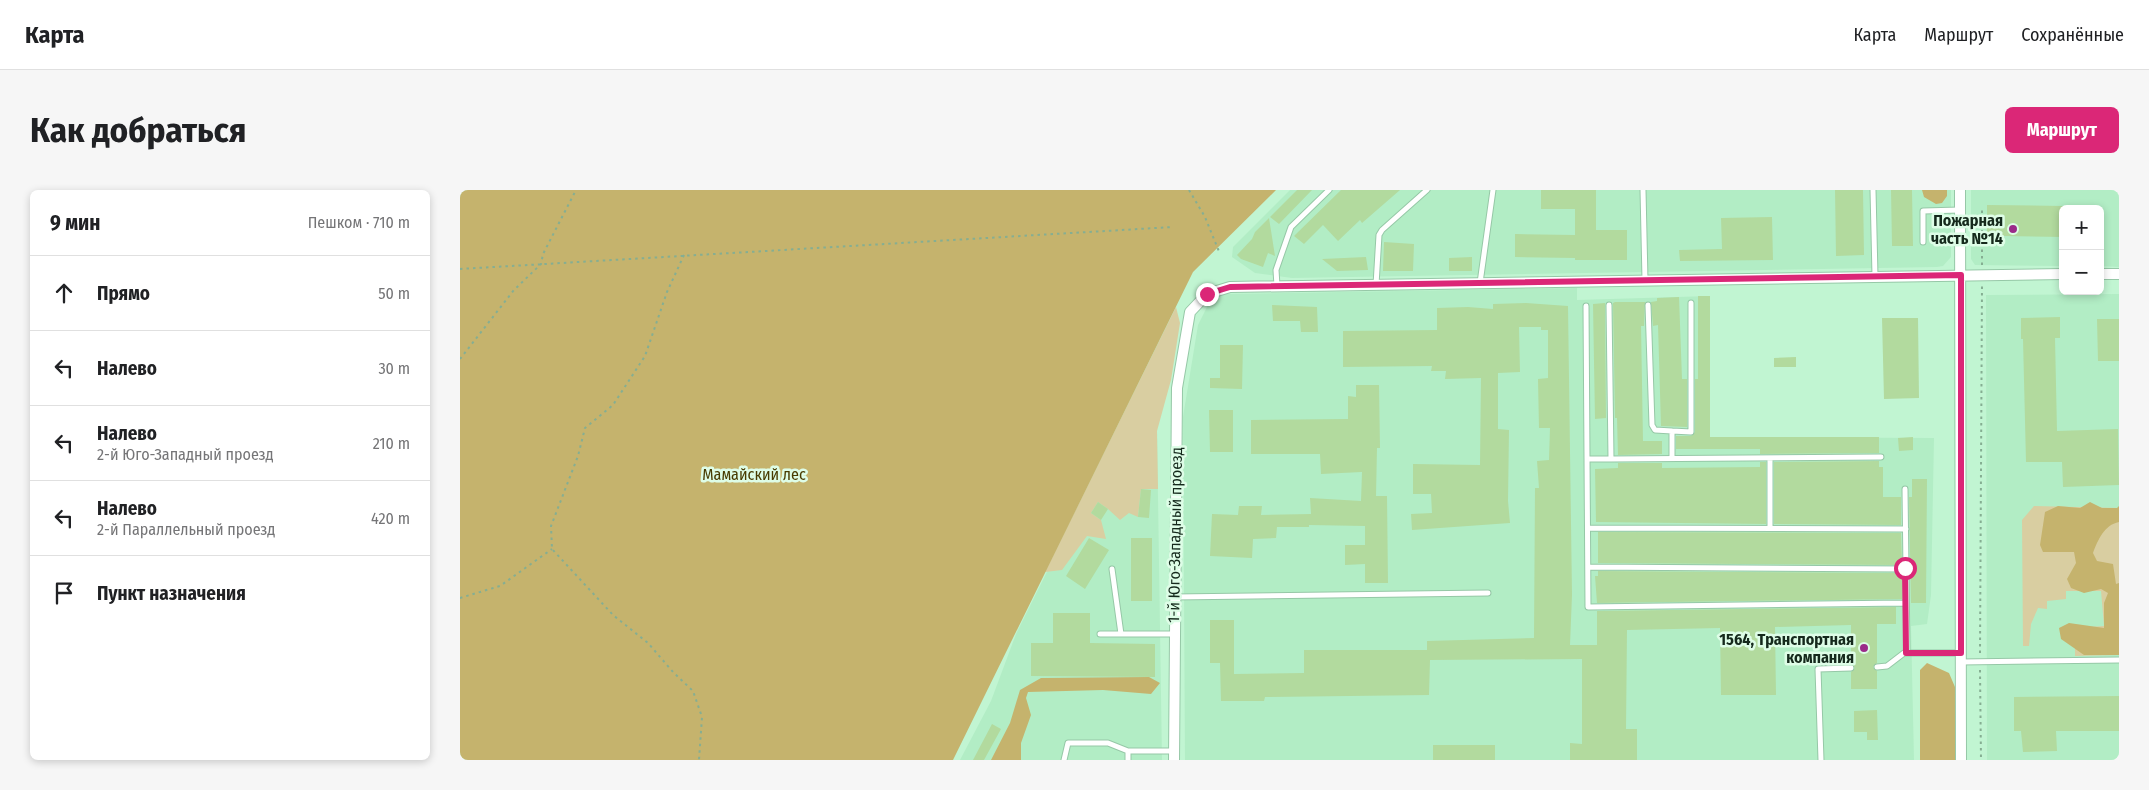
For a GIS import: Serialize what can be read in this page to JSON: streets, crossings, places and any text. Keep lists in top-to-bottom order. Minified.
{"streets":{"street":["1-й Юго-Западный проезд"]},"parks":["Мамайский лес"],"places":["Пожарная часть №14","1564, Транспортная компания"],"page":{"header":"Карта","nav":["Карта","Маршрут","Сохранённые"],"buttons":"Маршрут","title":"Как добраться","heading":["9 мин","Пешком · 710 m"],"map_buttons":["+","−"],"list":[["Прямо","50 m"],["Налево","30 m"],["Налево","2-й Юго-Западный проезд","210 m"],["Налево","2-й Параллельный проезд","420 m"],"Пункт назначения"]}}
